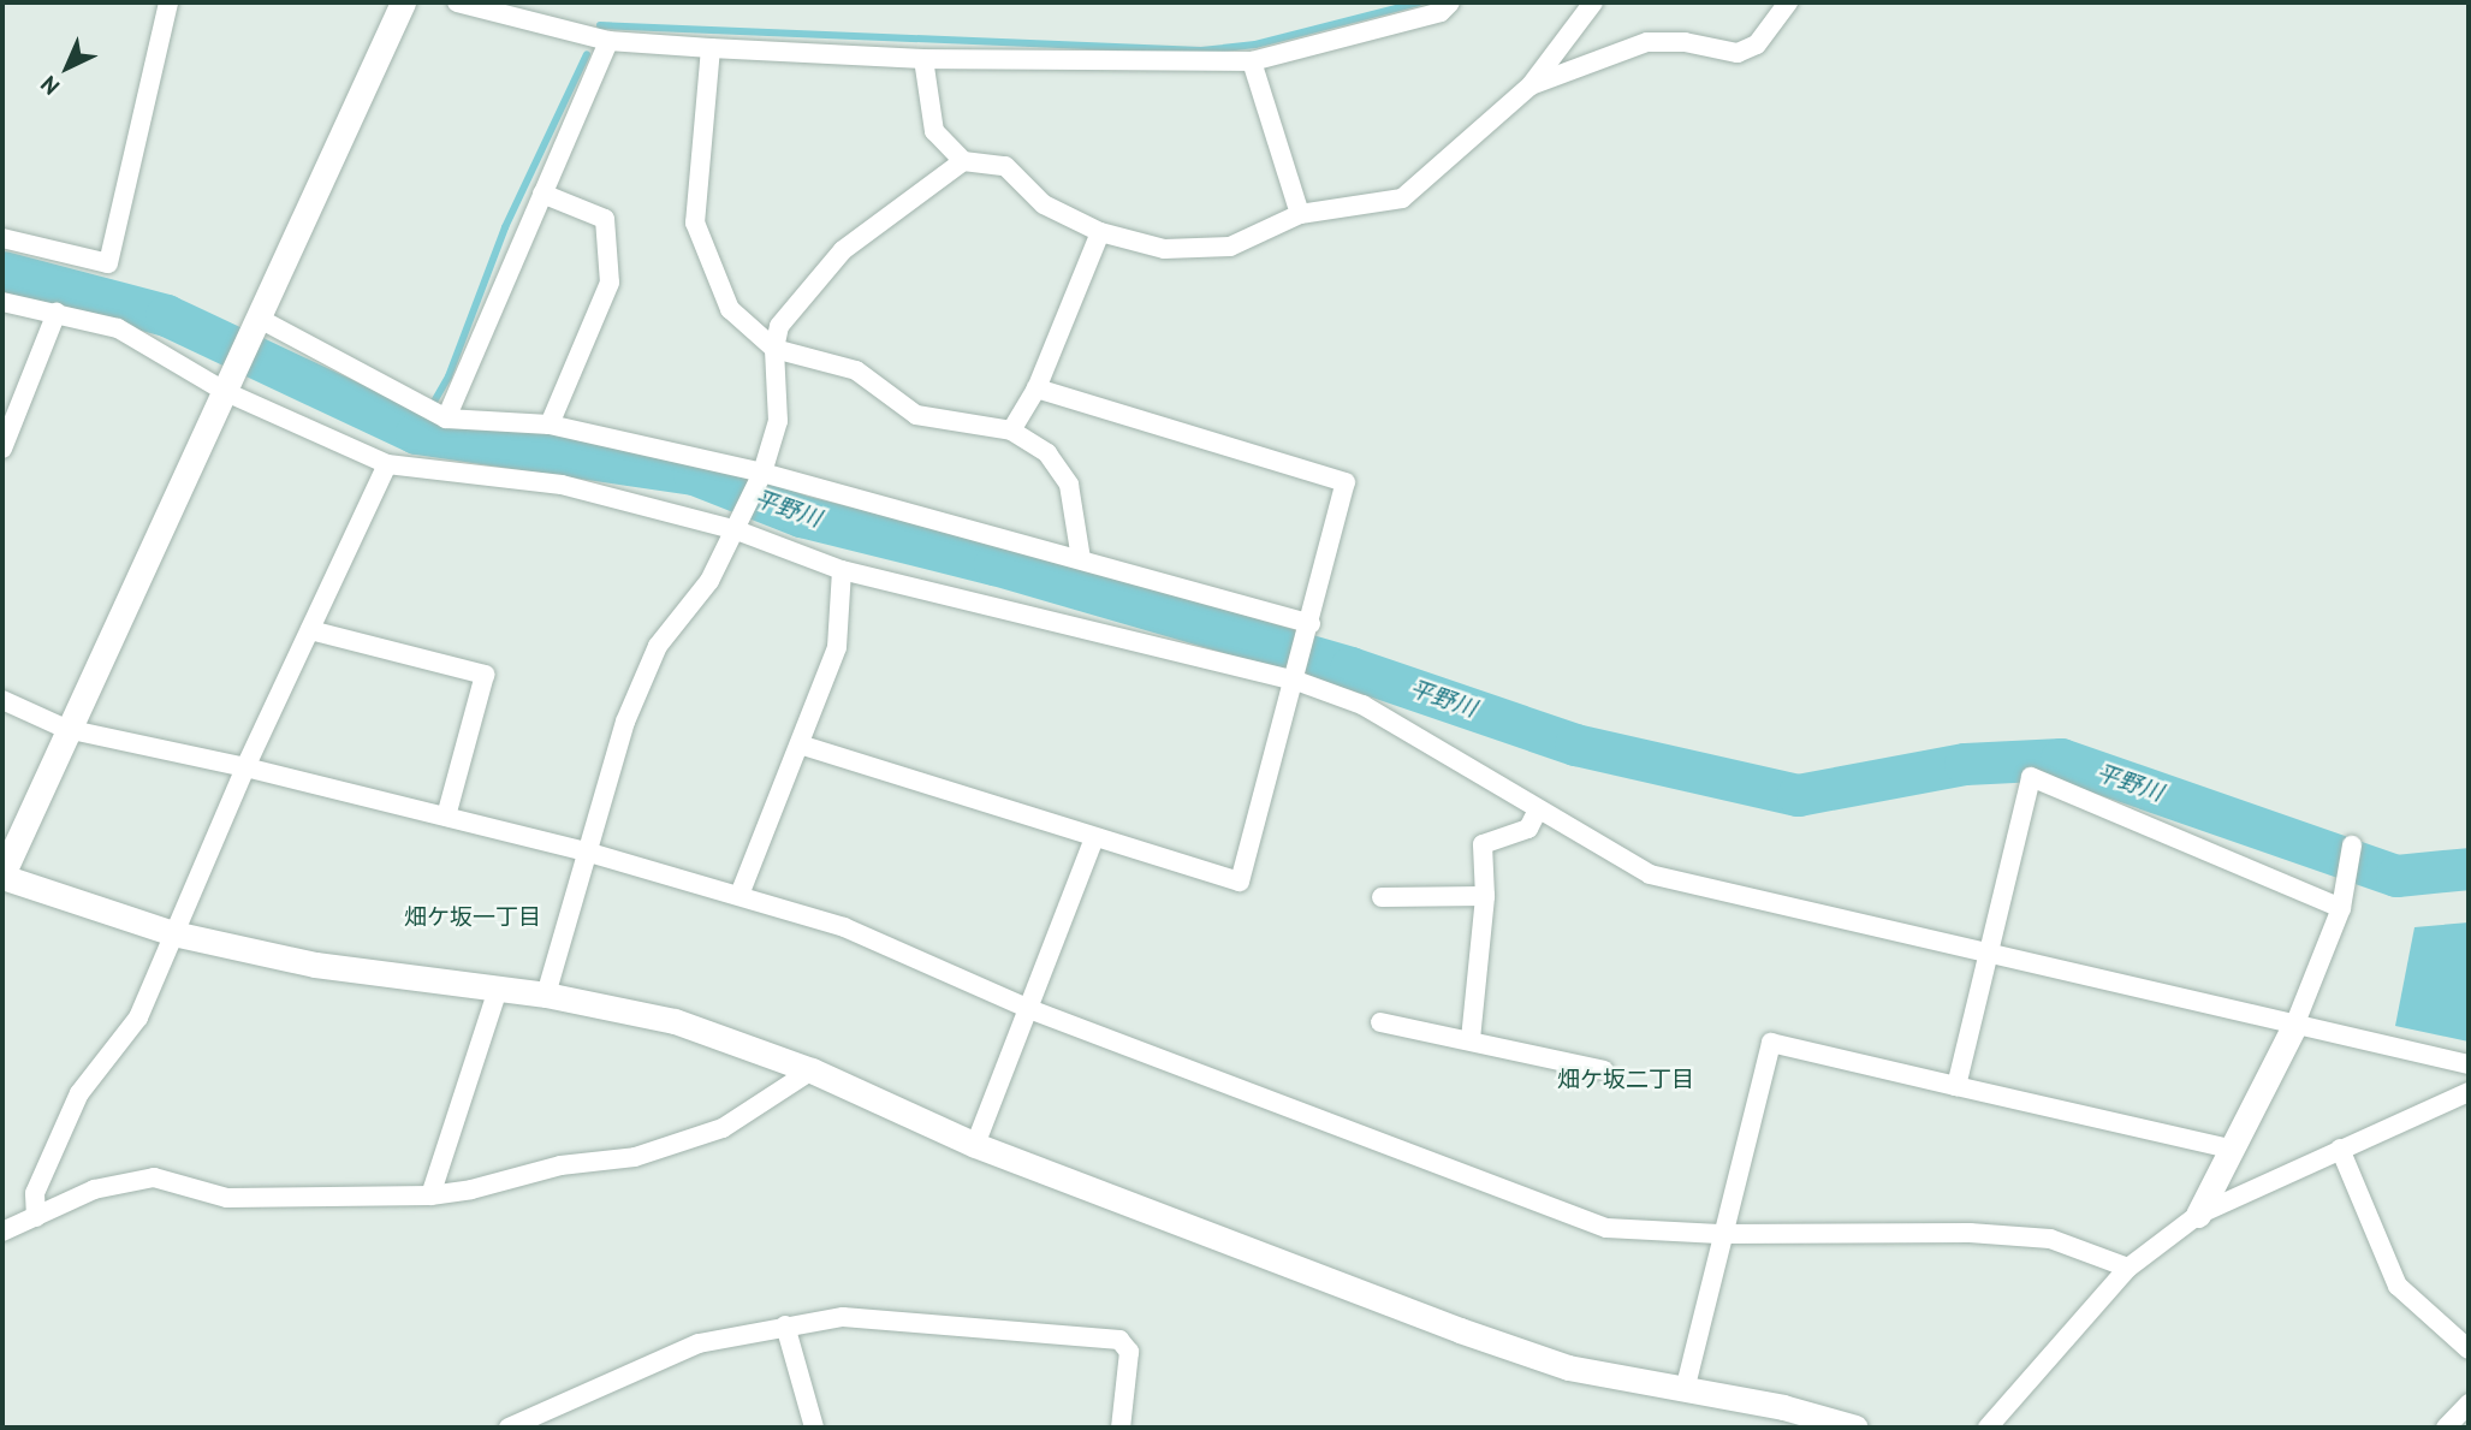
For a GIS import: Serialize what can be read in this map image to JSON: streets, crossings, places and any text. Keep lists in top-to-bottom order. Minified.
{"districts":["畑ケ坂一丁目","畑ケ坂二丁目"],"water":["平野川"],"north":"bottom left"}
